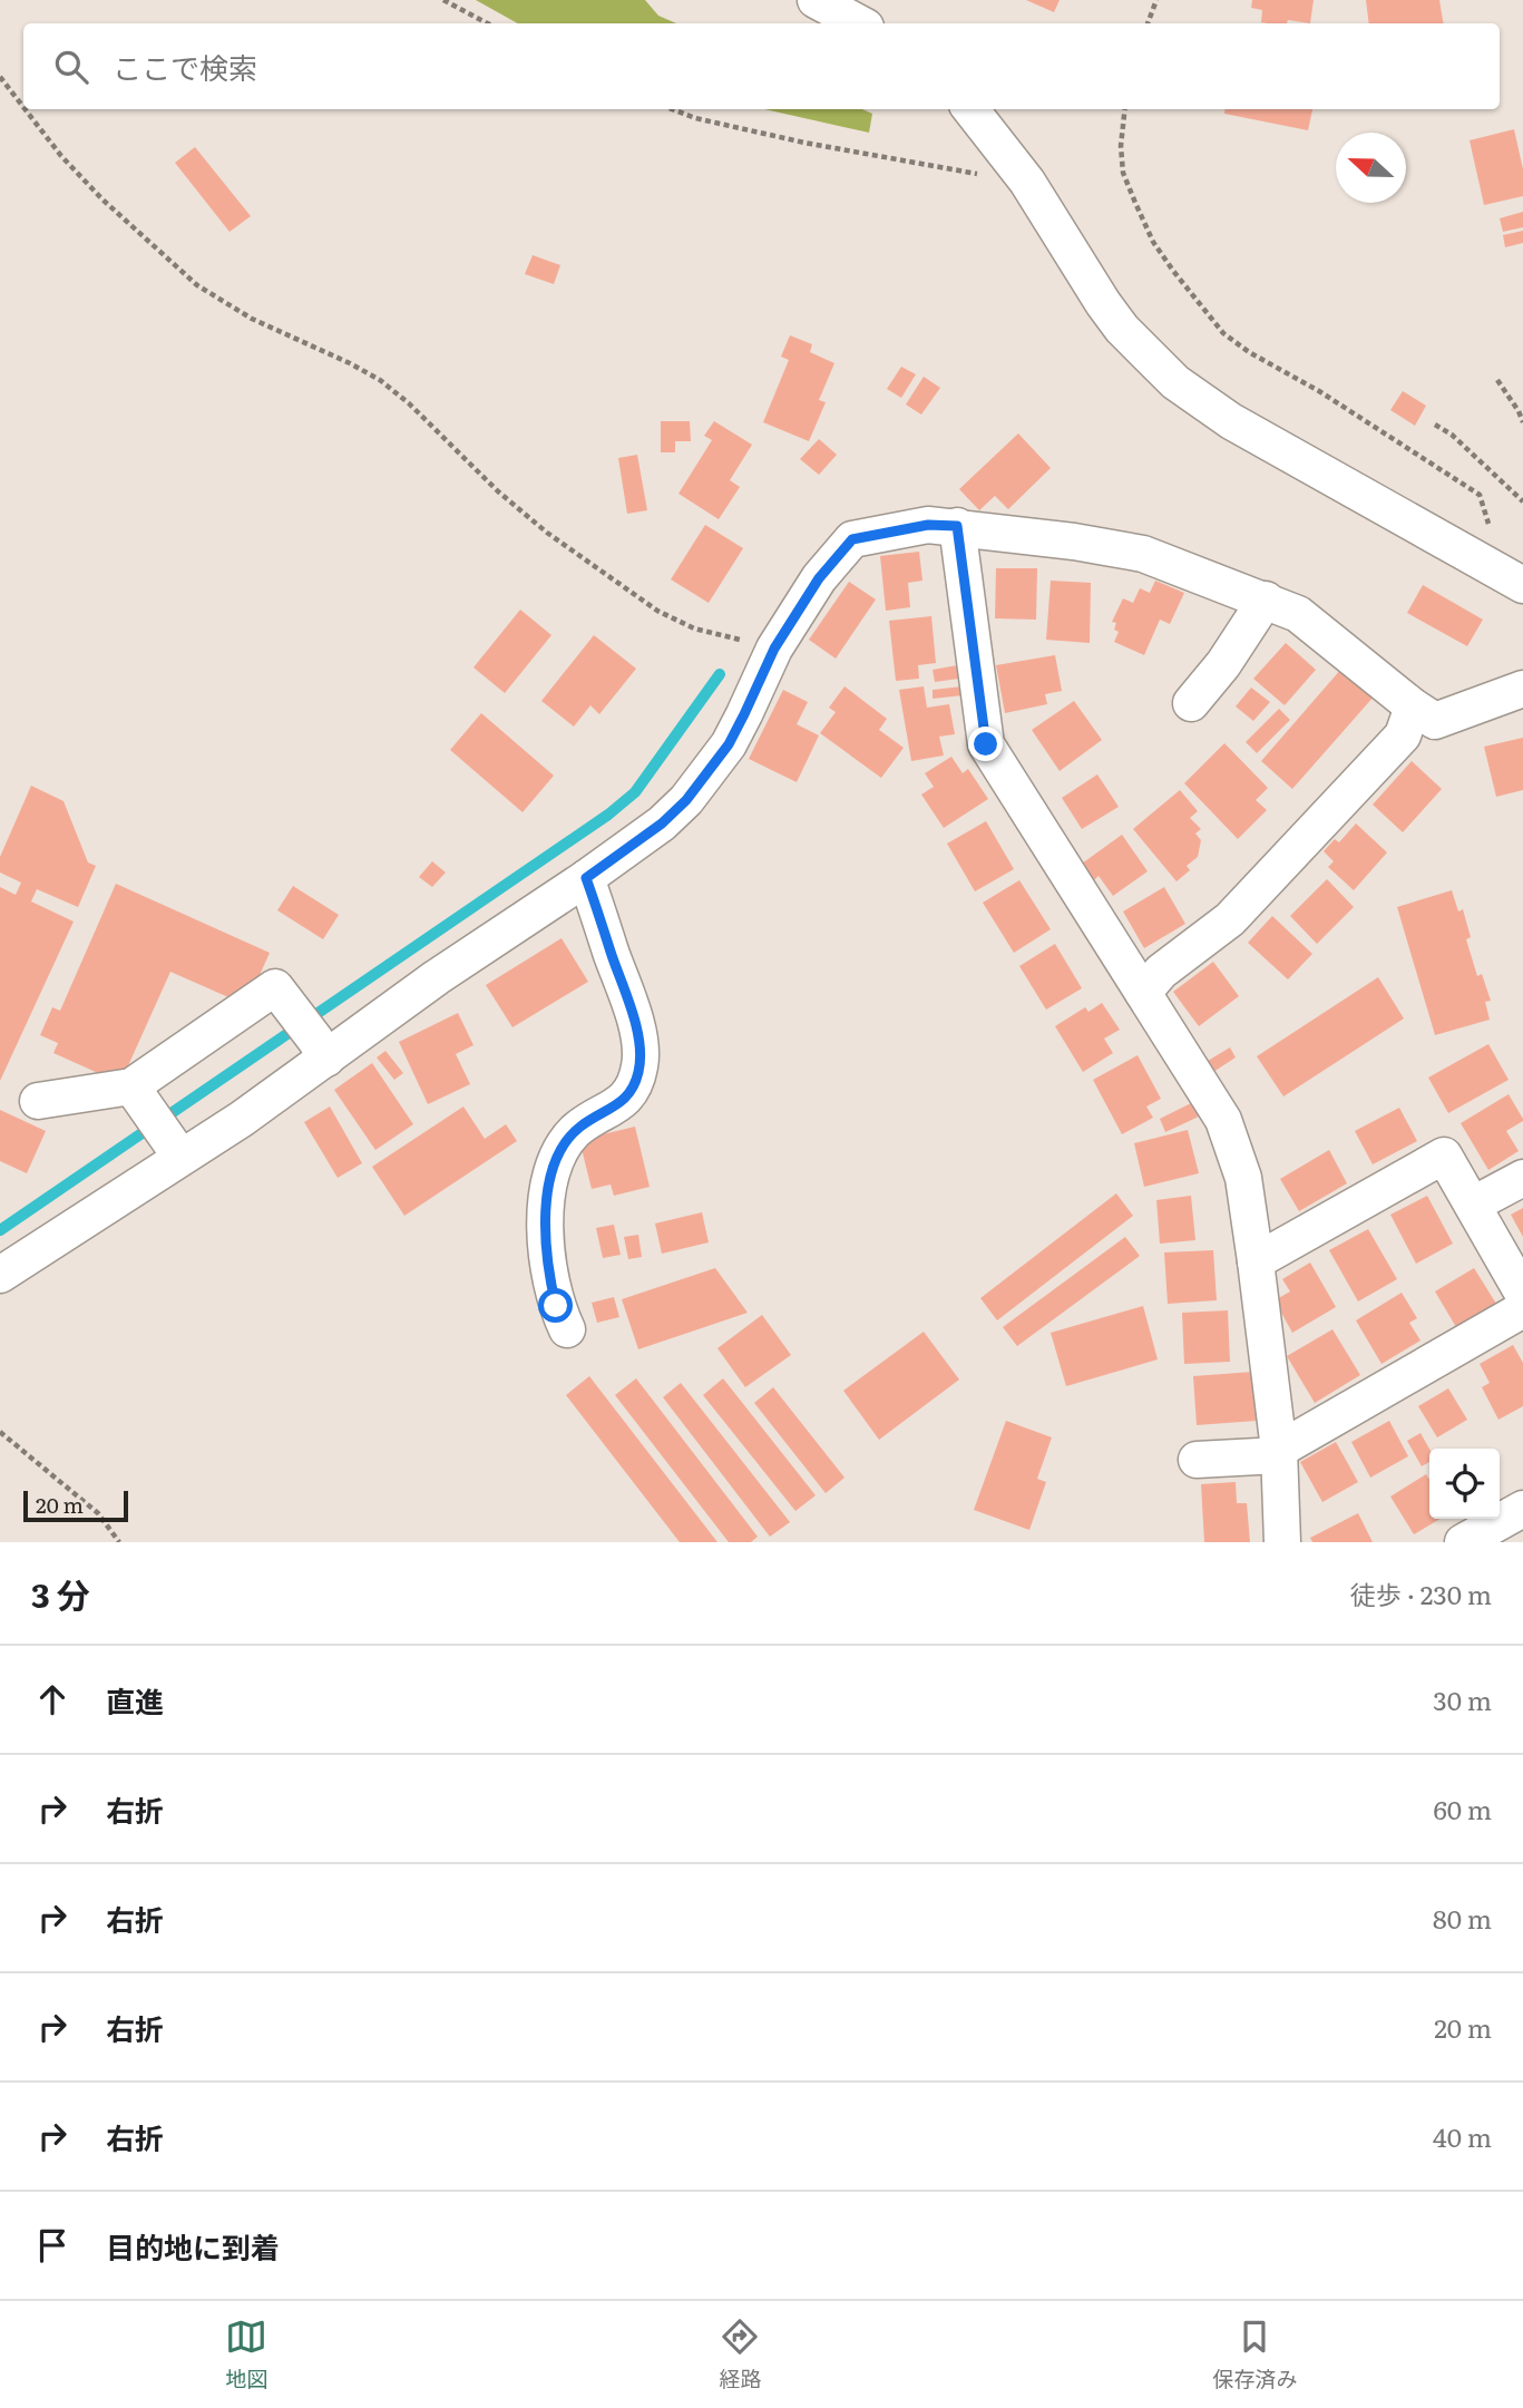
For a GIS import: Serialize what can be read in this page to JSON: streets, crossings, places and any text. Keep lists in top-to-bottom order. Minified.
{"scale_bar":"20 m","north":"left","page":{"search":"ここで検索","scale":"20 m","heading":["3 分","徒歩 · 230 m"],"list":[["直進","30 m"],["右折","60 m"],["右折","80 m"],["右折","20 m"],["右折","40 m"],"目的地に到着"],"nav":["地図","経路","保存済み"]}}
